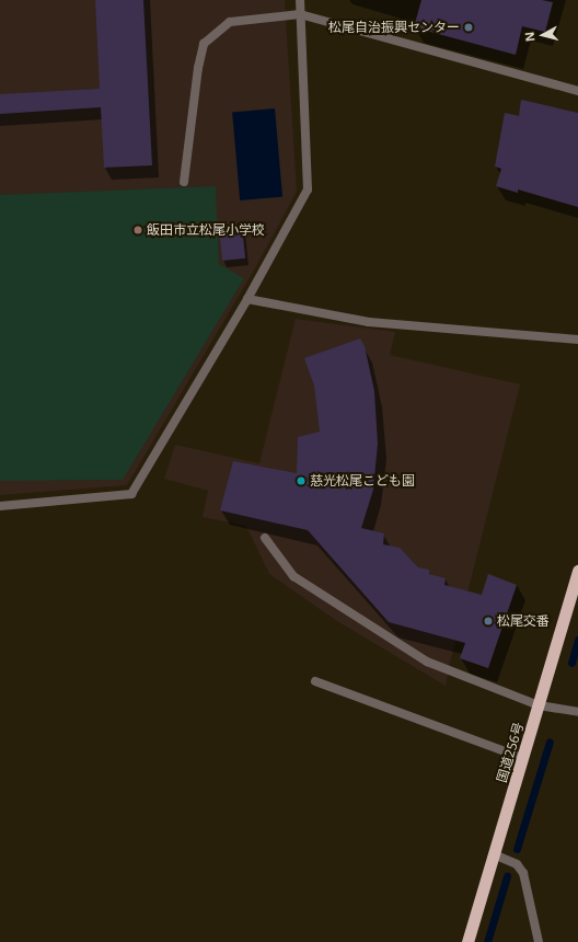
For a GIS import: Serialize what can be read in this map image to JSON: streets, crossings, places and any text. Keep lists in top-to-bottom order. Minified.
{"streets":{"highway":["国道256号"]},"places":["松尾自治振興センター","飯田市立松尾小学校","慈光松尾こども園","松尾交番"],"north":"left"}
